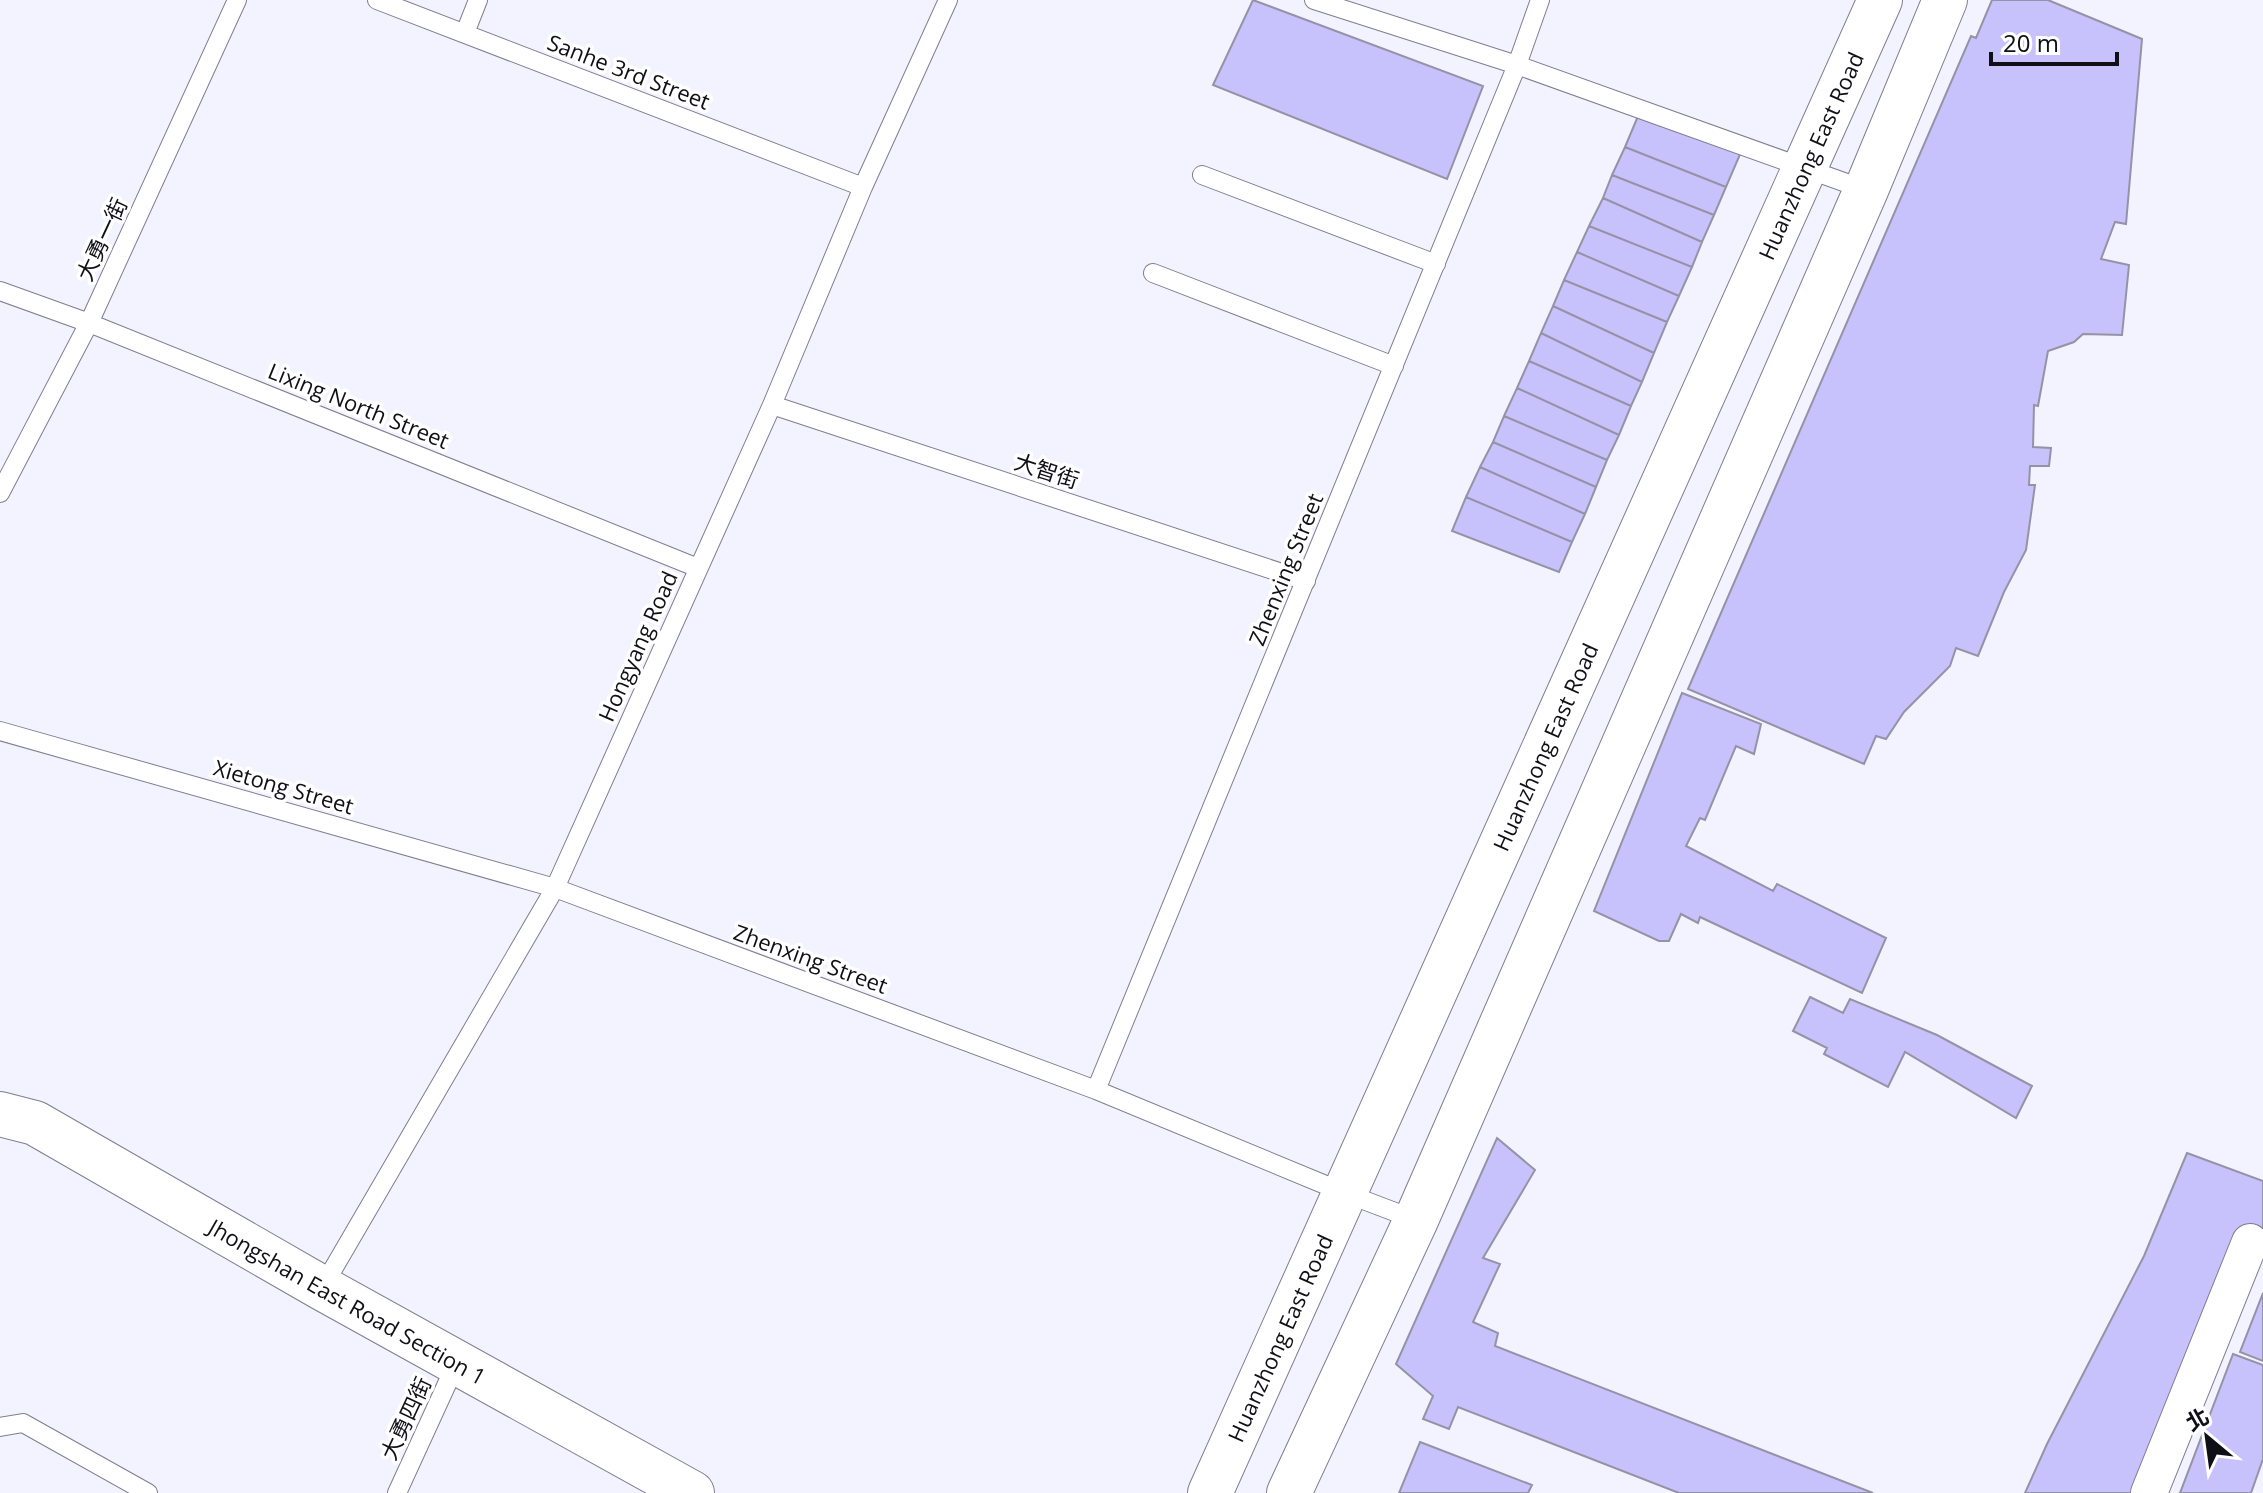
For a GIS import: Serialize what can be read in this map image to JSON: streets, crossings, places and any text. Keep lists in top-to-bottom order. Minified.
{"streets":{"street":["Huanzhong East Road","Jhongshan East Road Section 1"],"lane":["Sanhe 3rd Street","大勇一街","Lixing North Street","大智街","Zhenxing Street","Hongyang Road","Xietong Street","大勇四街"]},"crossings":[["Sanhe 3rd Street","Hongyang Road"],["Huanzhong East Road","Zhenxing Street"],["大勇一街","Lixing North Street"],["Lixing North Street","Hongyang Road"],["大智街","Zhenxing Street"],["大智街","Hongyang Road"],["Zhenxing Street","Hongyang Road"],["Zhenxing Street","Xietong Street"],["Hongyang Road","Xietong Street"],["Hongyang Road","Jhongshan East Road Section 1"],["Jhongshan East Road Section 1","大勇四街"]],"scale_bar":"20 m","north":"top left"}
